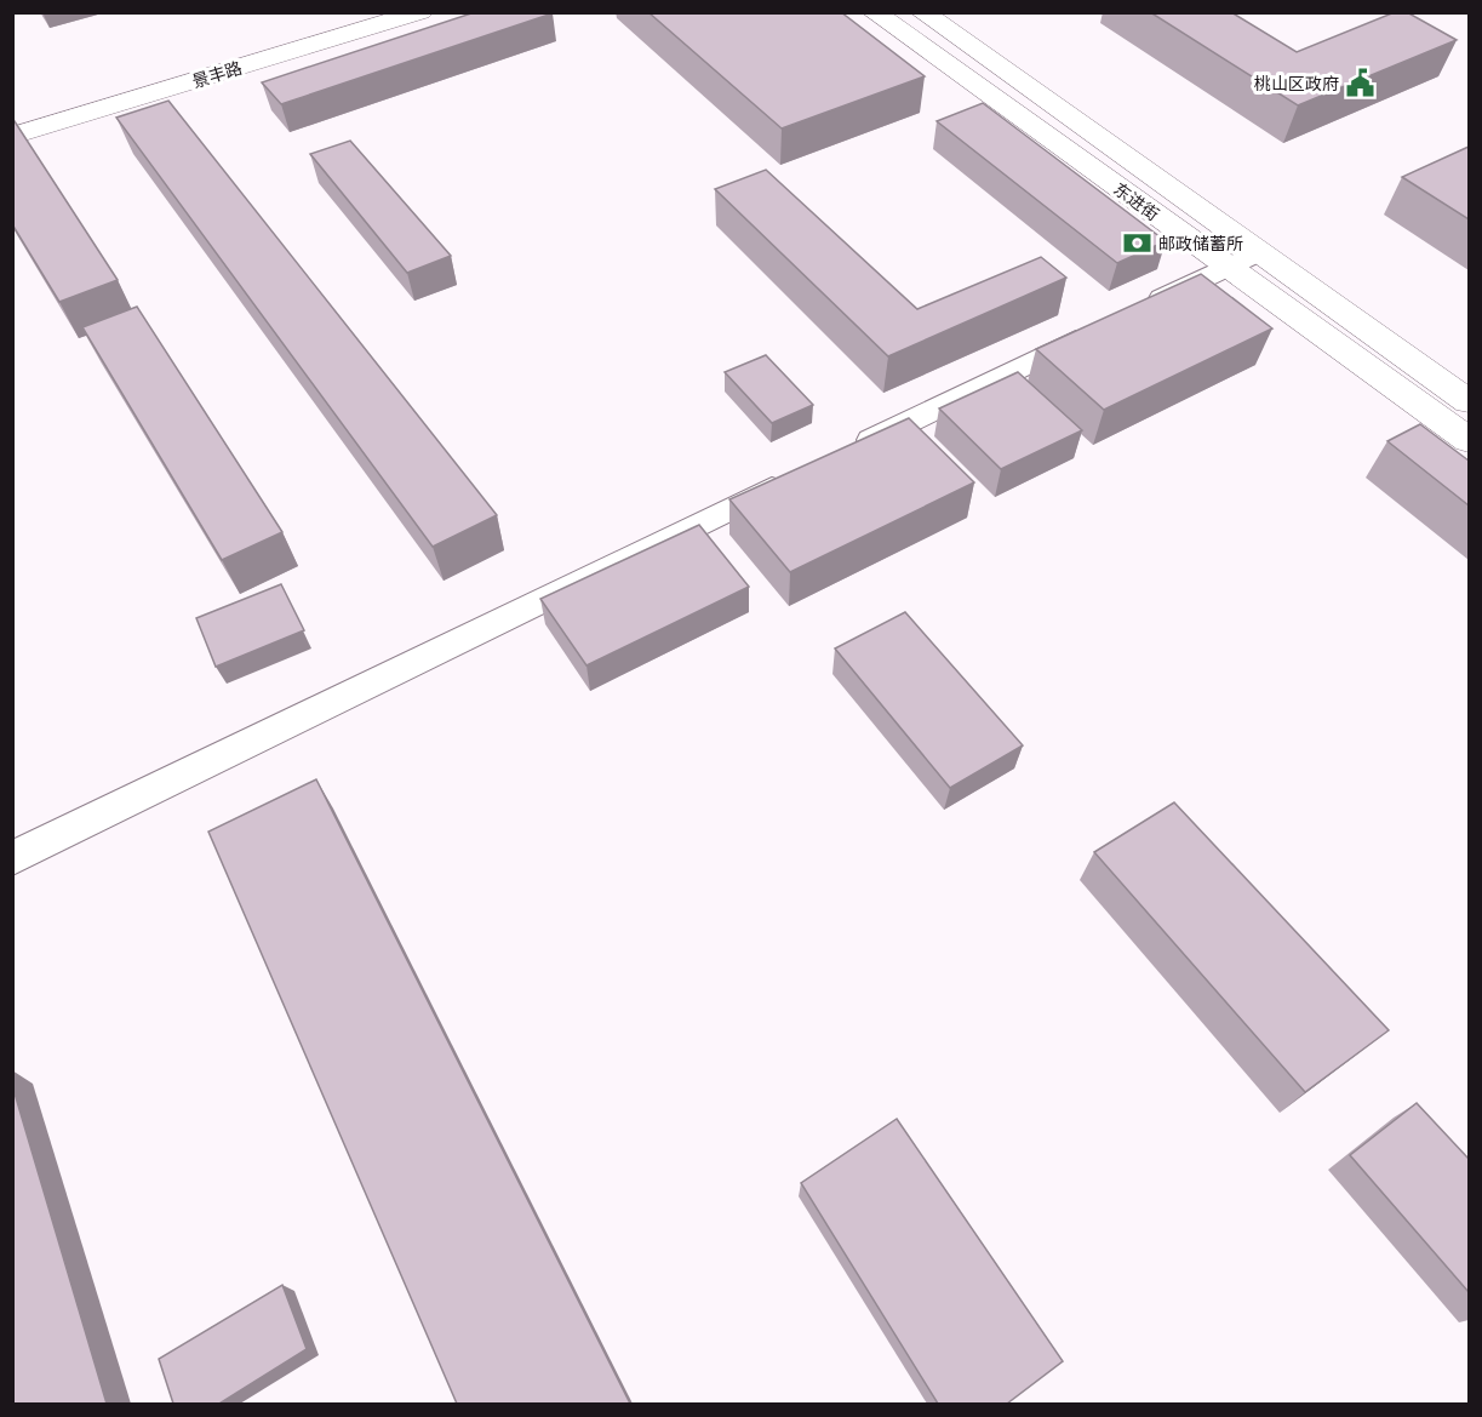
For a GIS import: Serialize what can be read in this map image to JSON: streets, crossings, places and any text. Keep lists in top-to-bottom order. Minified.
{"streets":{"main road":["景丰路","东进街"]},"places":{"public building":["桃山区政府"],"bank":["邮政储蓄所"]}}
